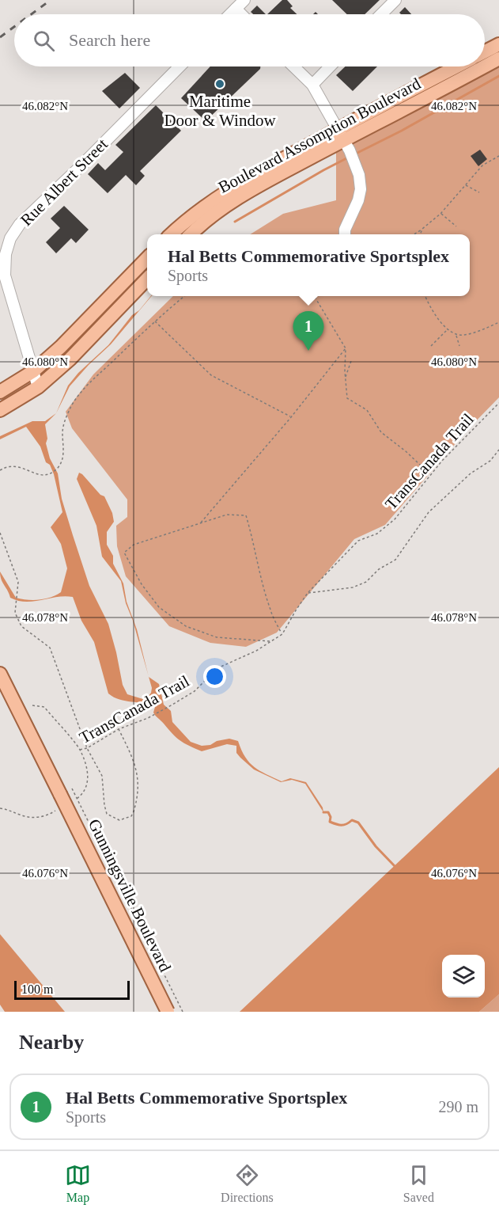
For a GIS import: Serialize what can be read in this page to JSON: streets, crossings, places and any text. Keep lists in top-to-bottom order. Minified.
{"streets":{"main road":["Boulevard Assomption Boulevard","Gunningsville Boulevard"],"street":["Rue Albert Street"],"path":["TransCanada Trail"]},"places":["Maritime Door & Window"],"scale_bar":"100 m","page":{"search":"Search here","popup":["Hal Betts Commemorative Sportsplex","Sports"],"pins":"1","scale":"100 m","heading":"Nearby","list":[{"mark":"1","name":"Hal Betts Commemorative Sportsplex","note":"Sports","value":"290 m"}],"nav":["Map","Directions","Saved"]},"coordinates":["46.082°N","46.080°N","46.078°N","46.076°N"]}
